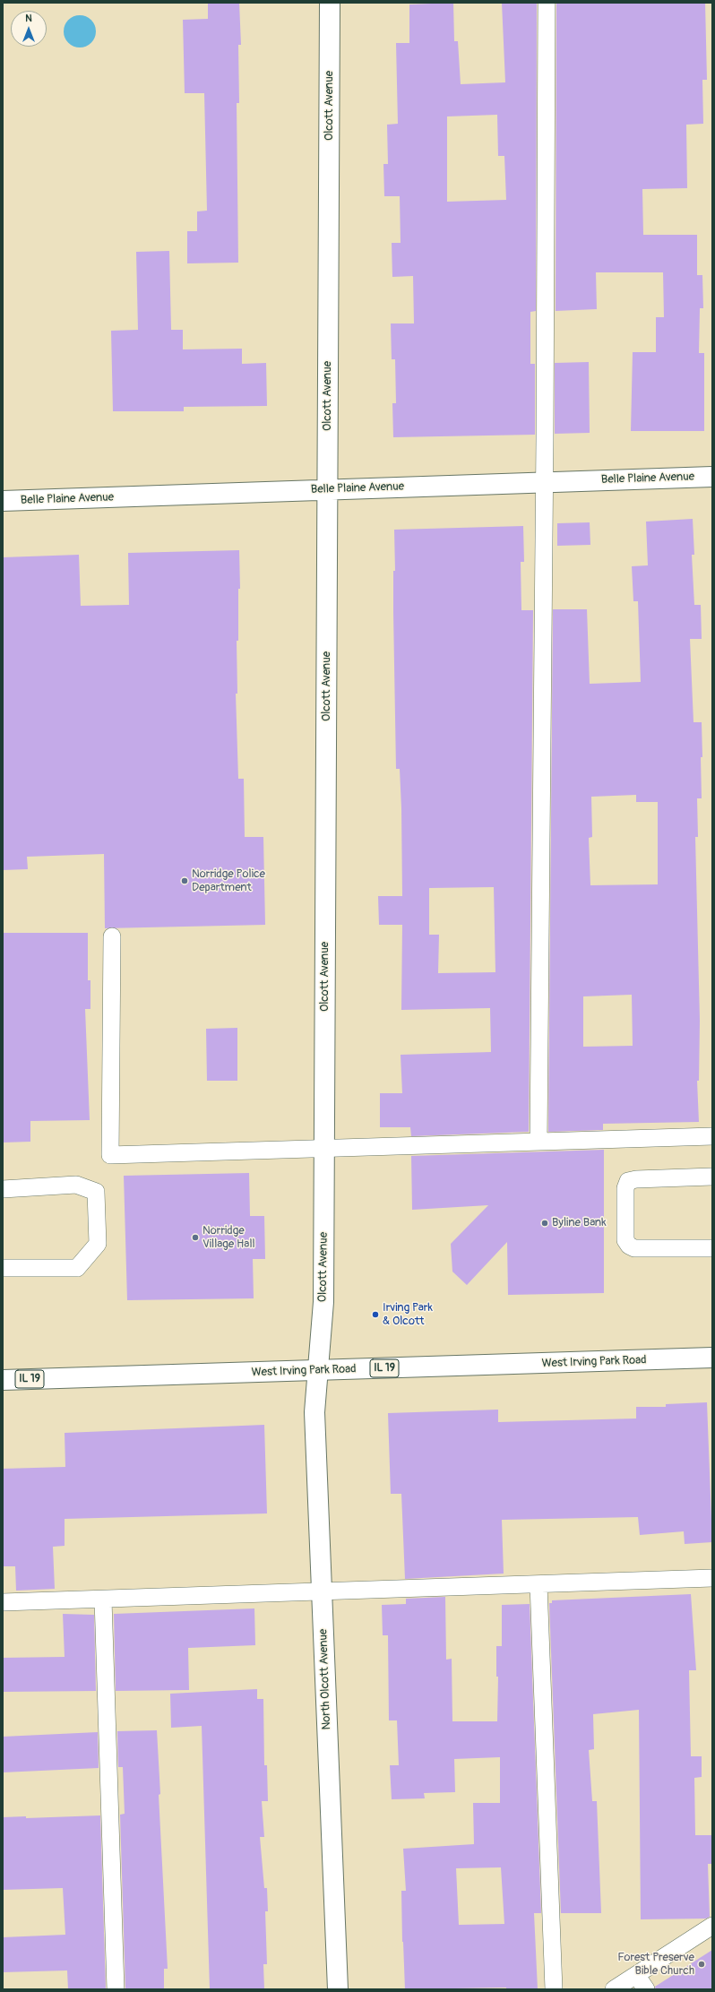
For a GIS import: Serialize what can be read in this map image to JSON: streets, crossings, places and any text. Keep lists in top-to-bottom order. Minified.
{"streets":{"street":["Olcott Avenue","Belle Plaine Avenue","West Irving Park Road","IL 19","North Olcott Avenue"]},"crossings":[["Olcott Avenue","Belle Plaine Avenue"],["Olcott Avenue","West Irving Park Road"],["Olcott Avenue","North Olcott Avenue"],["West Irving Park Road","North Olcott Avenue"]],"places":["Norridge Police Department","Byline Bank","Norridge Village Hall","Irving Park & Olcott","Forest Preserve Bible Church"],"north":"top"}
